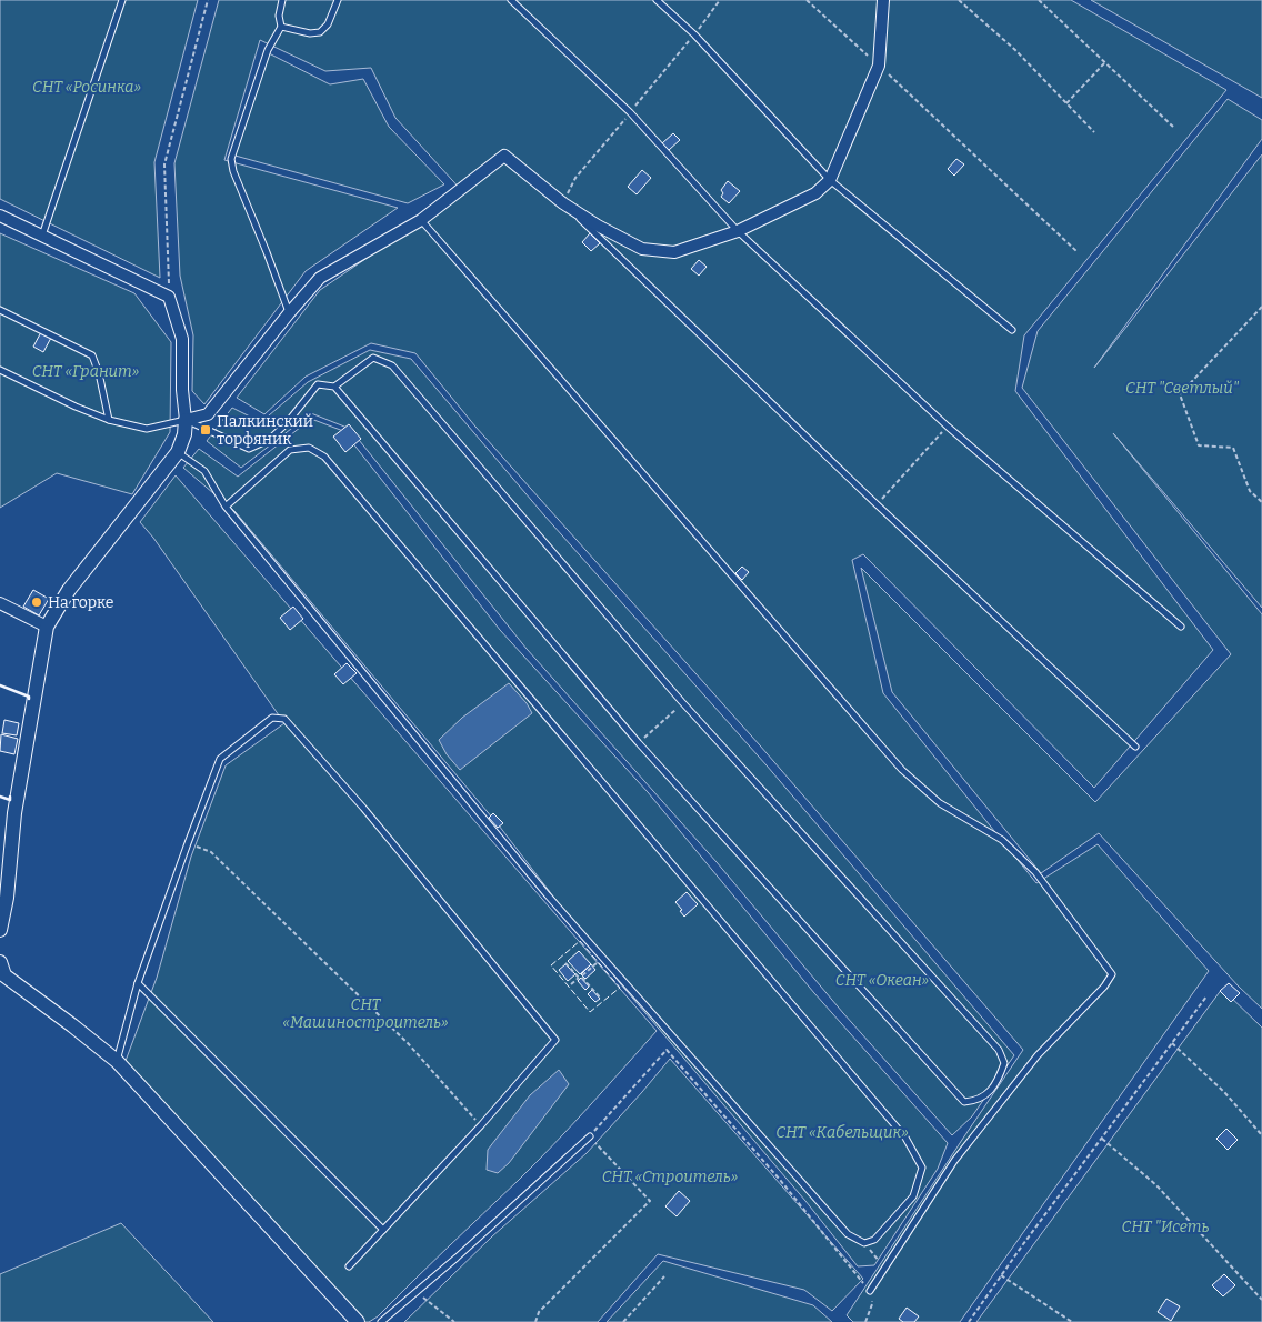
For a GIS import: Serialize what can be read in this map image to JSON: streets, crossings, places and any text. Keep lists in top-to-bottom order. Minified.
{"parks":["СНТ «Росинка»","СНТ «Гранит»","СНТ \"Светлый\"","СНТ «Океан»","СНТ «Машиностроитель»","СНТ «Кабельщик»","СНТ «Строитель»","СНТ \"Исеть"],"places":{"transit":["Палкинский торфяник"],"other":["На горке"]}}
